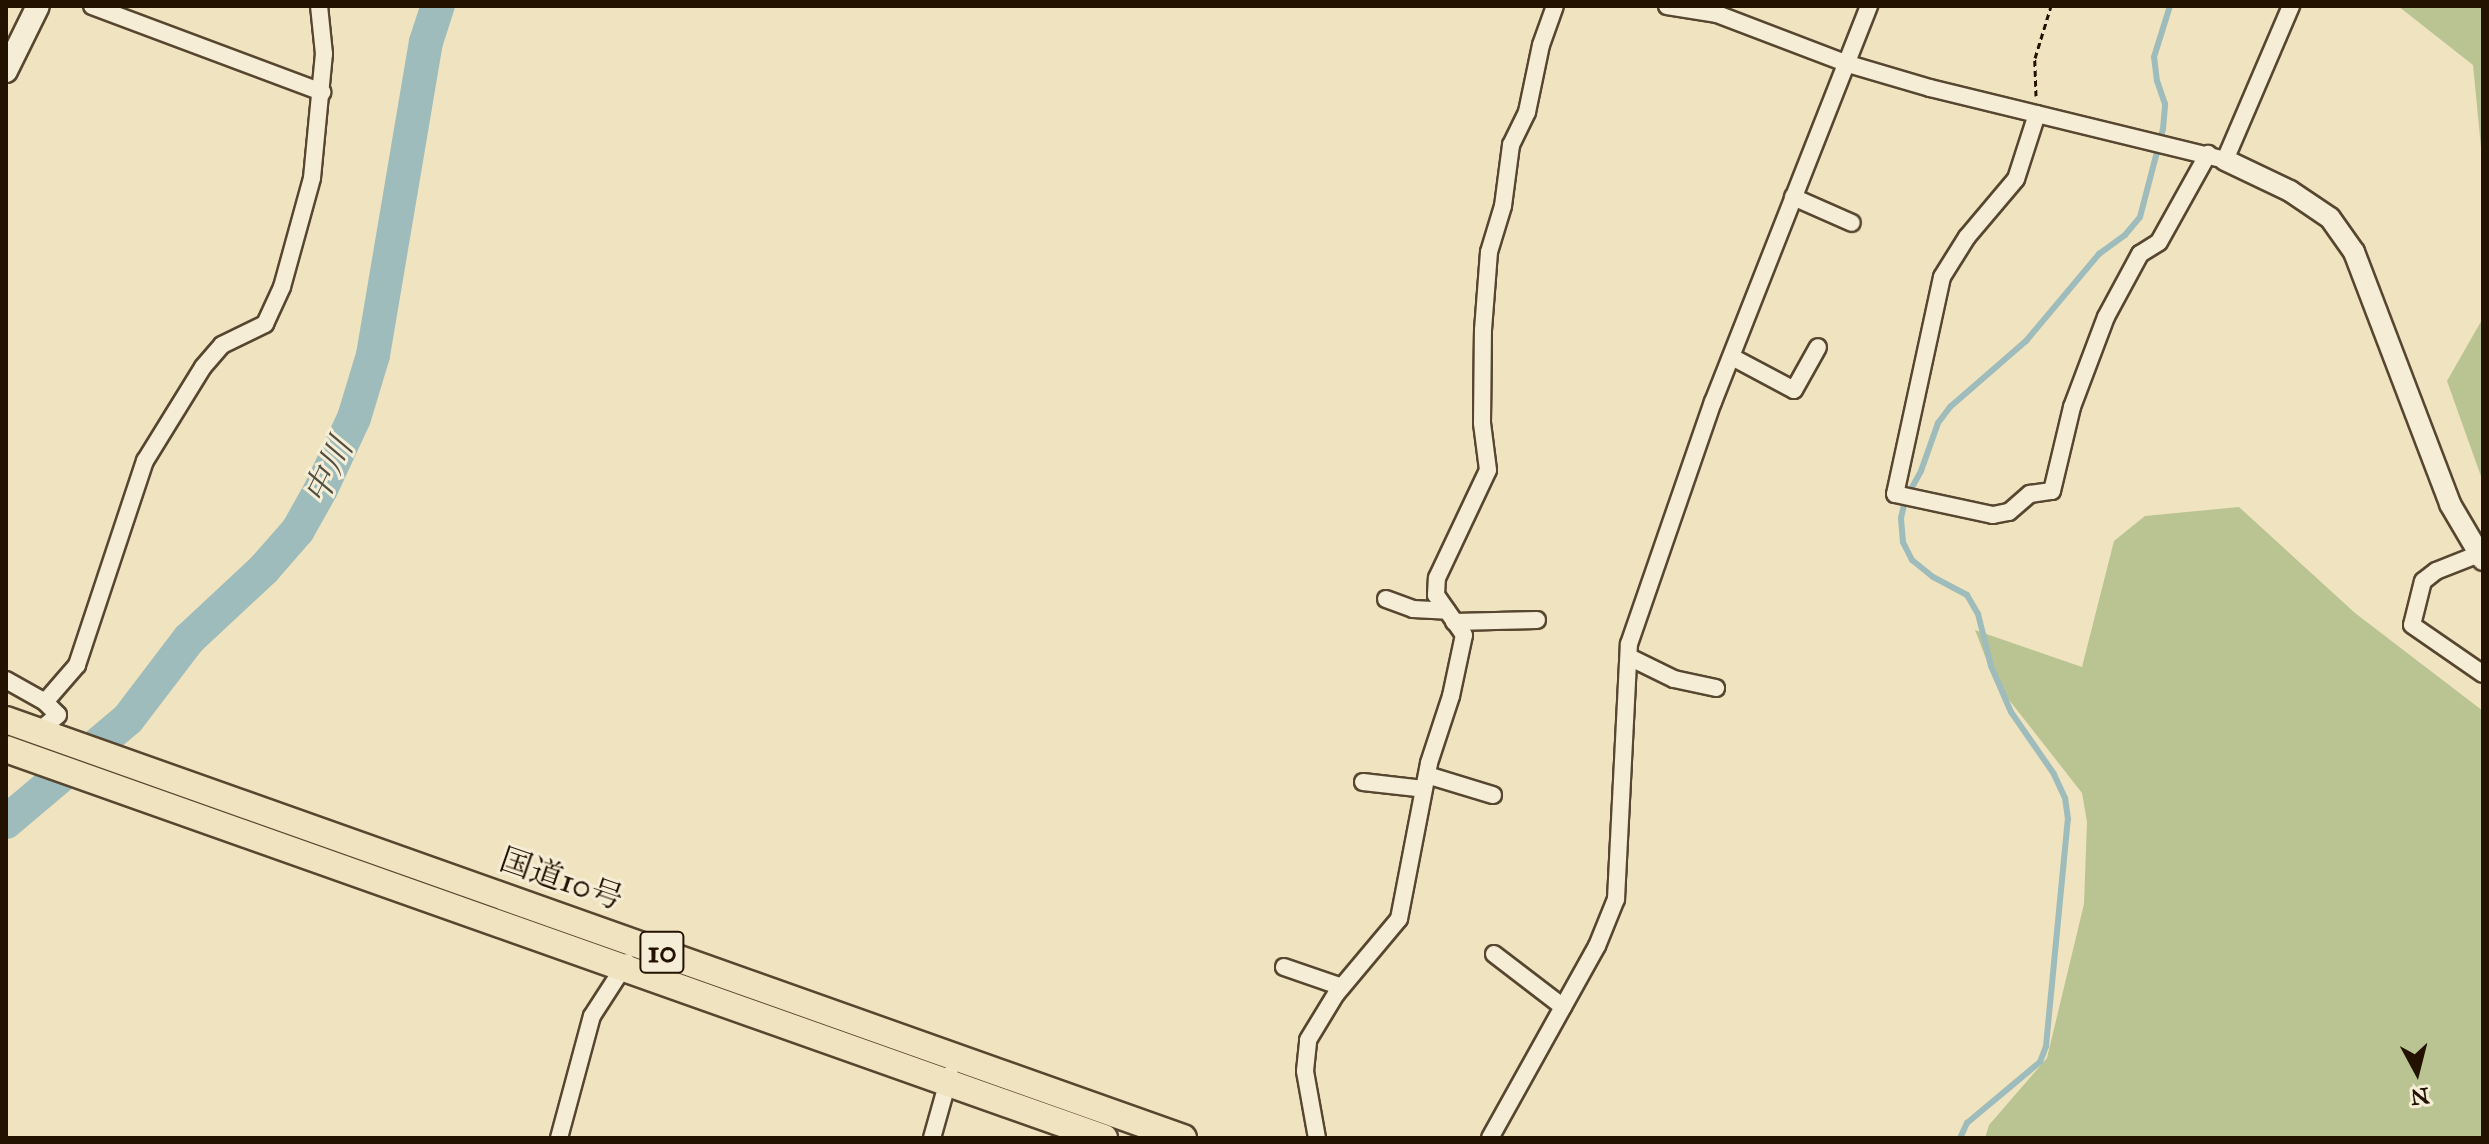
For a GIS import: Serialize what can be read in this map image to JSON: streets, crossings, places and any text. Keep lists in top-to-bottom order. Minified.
{"streets":{"highway":["国道10号","10"]},"water":["中川"],"north":"bottom"}
